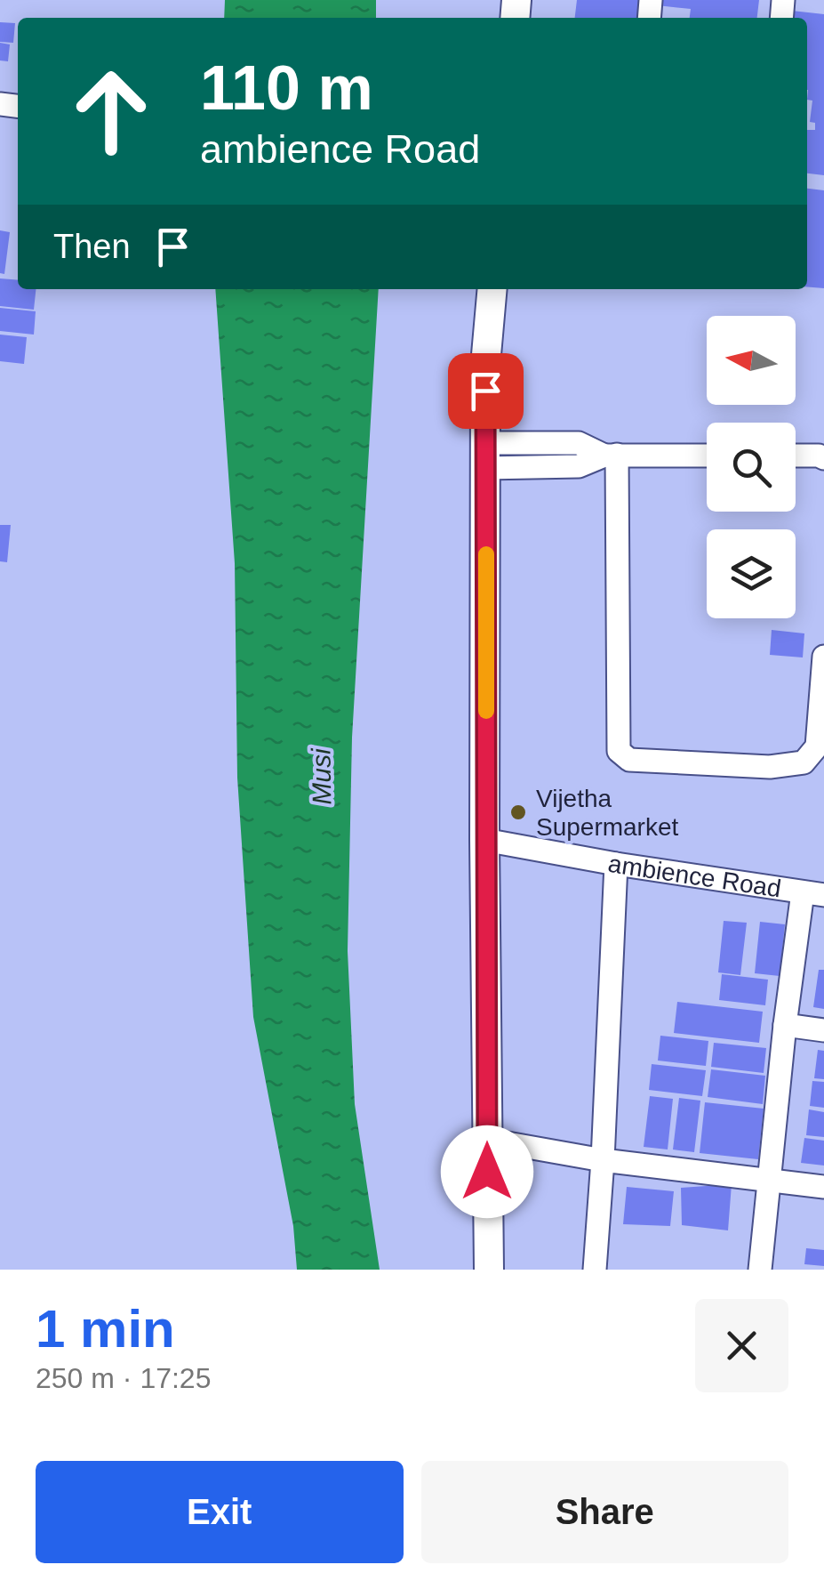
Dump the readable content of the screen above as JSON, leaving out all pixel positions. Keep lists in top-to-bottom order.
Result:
{
  "streets": {
    "street": ["ambience Road"]
  },
  "water": ["Musi"],
  "places": ["Vijetha Supermarket"],
  "north": "left",
  "page": {
    "turn": ["110 m", "ambience Road"],
    "then": "Then",
    "heading": ["1 min", "250 m · 17:25"],
    "buttons": ["Exit", "Share"]
  }
}
